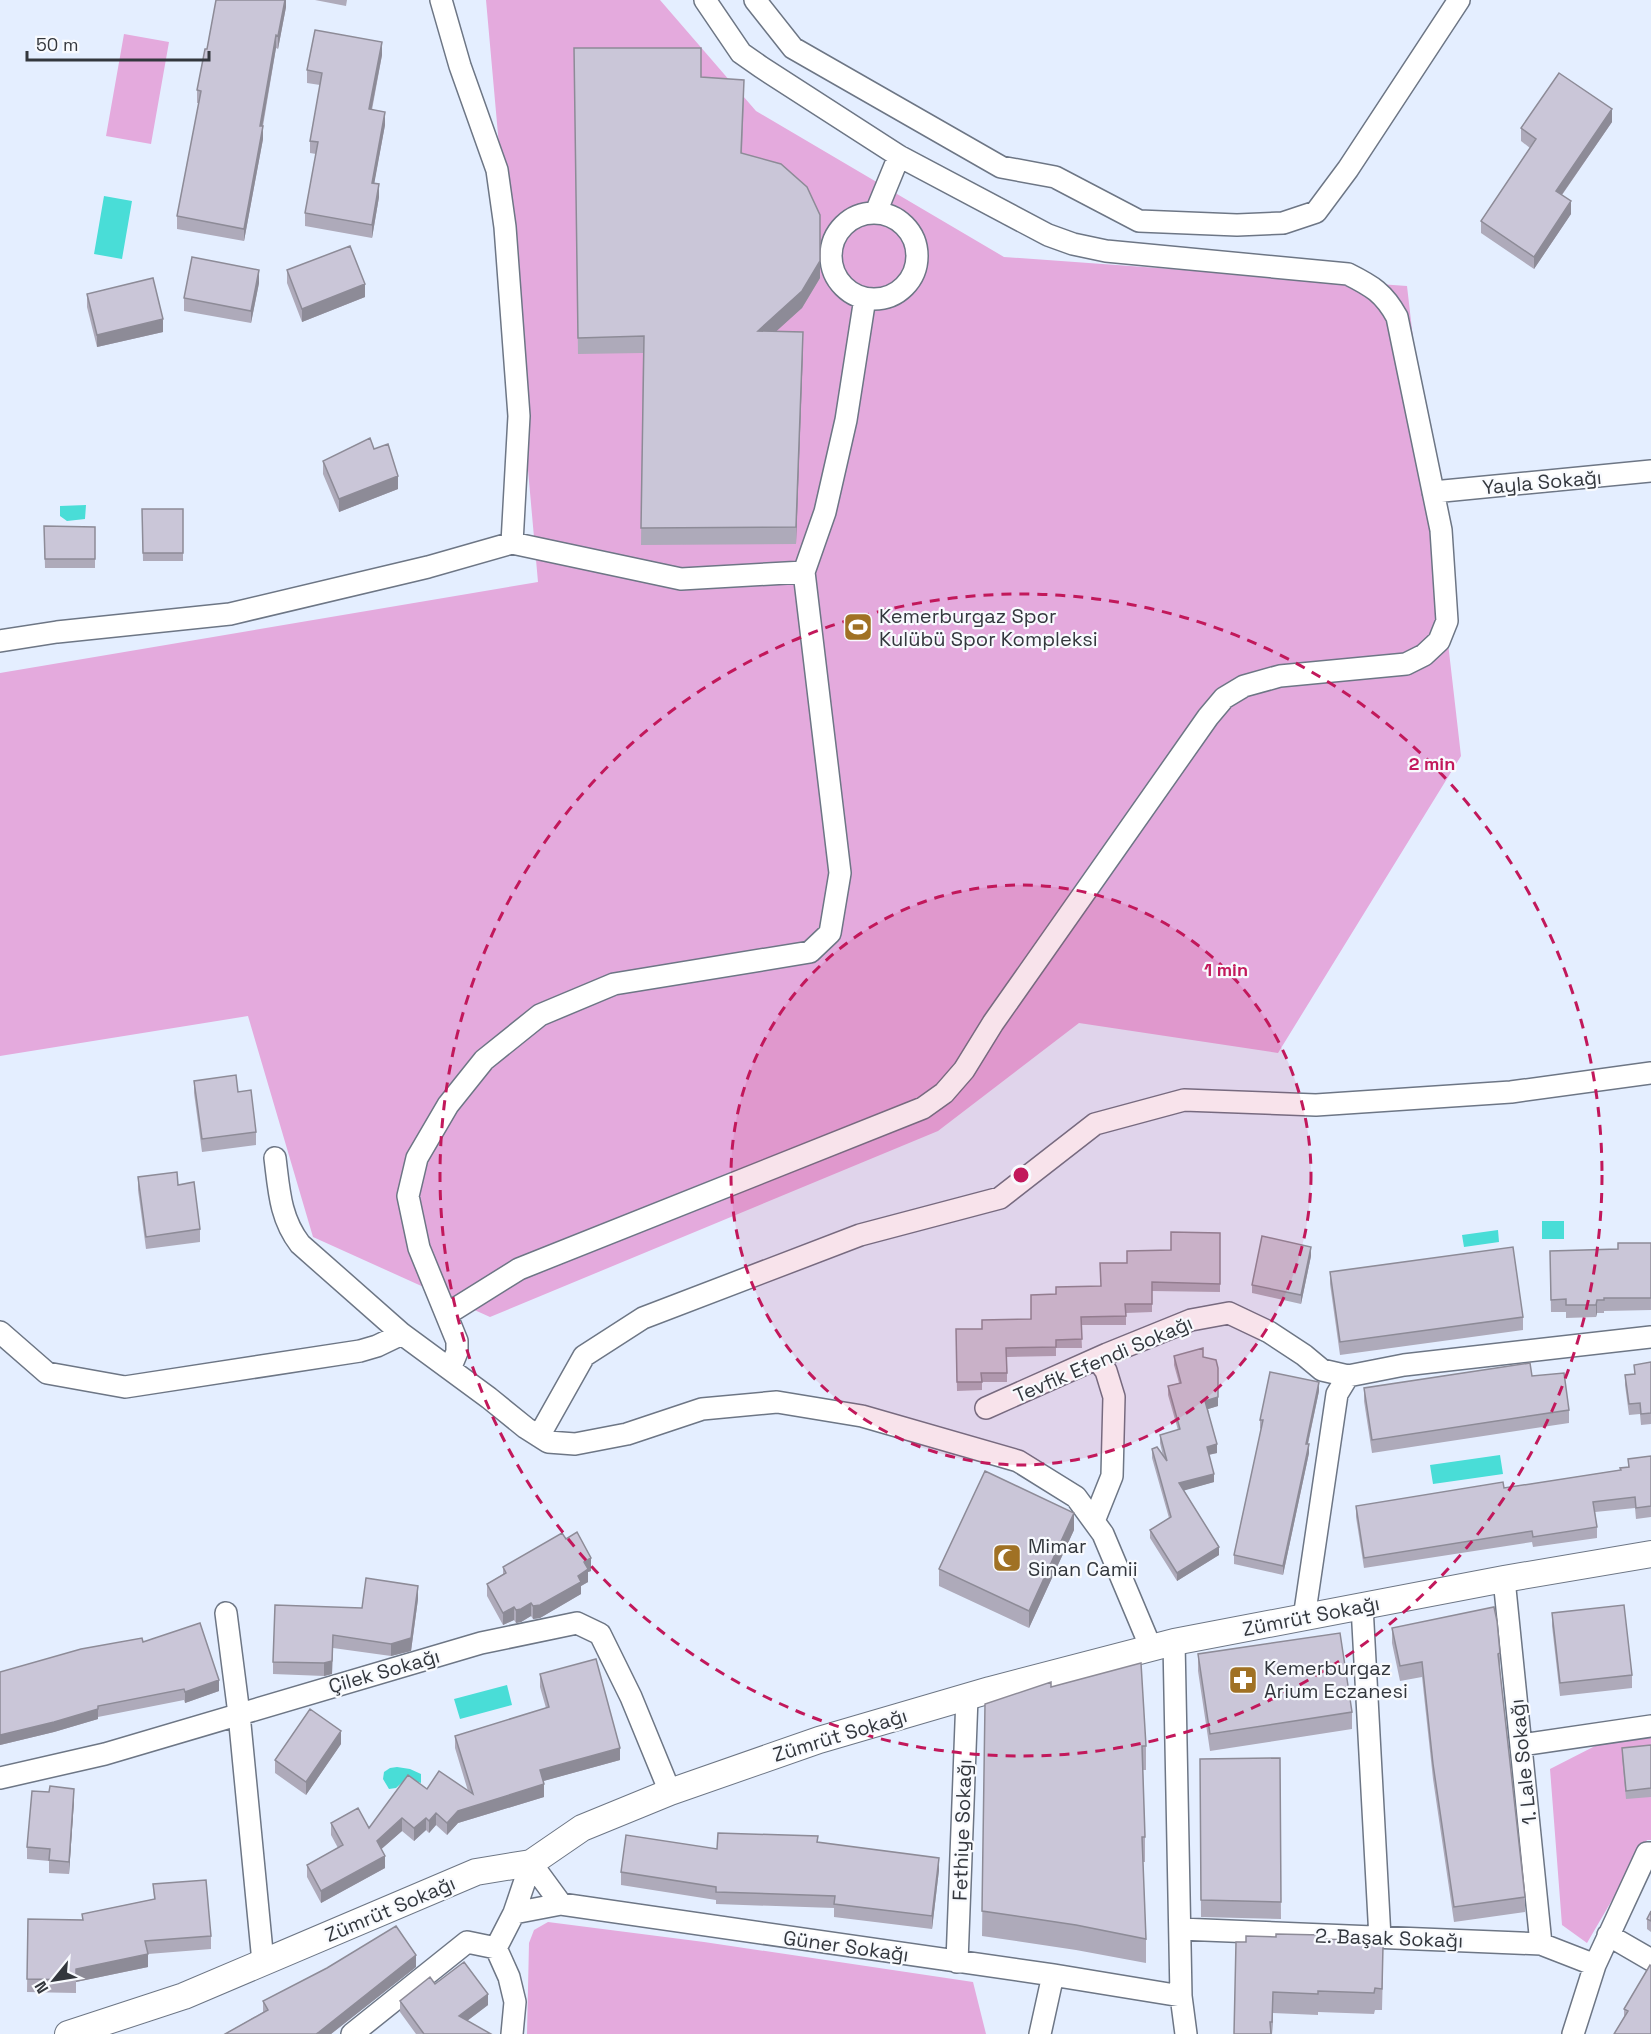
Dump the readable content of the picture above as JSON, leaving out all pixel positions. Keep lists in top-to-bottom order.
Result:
{
  "streets": {
    "street": [
      "Yayla Sokağı",
      "Tevfik Efendi Sokağı",
      "Zümrüt Sokağı",
      "Çilek Sokağı",
      "1. Lale Sokağı",
      "Fethiye Sokağı",
      "2. Başak Sokağı",
      "Güner Sokağı"
    ]
  },
  "crossings": [
    ["Zümrüt Sokağı", "Çilek Sokağı"],
    ["Zümrüt Sokağı", "1. Lale Sokağı"],
    ["Zümrüt Sokağı", "Fethiye Sokağı"],
    ["1. Lale Sokağı", "2. Başak Sokağı"],
    ["Fethiye Sokağı", "Güner Sokağı"]
  ],
  "places": {
    "sports": ["Kemerburgaz Spor Kulübü Spor Kompleksi"],
    "mosque": ["Mimar Sinan Camii"],
    "pharmacy": ["Kemerburgaz Arium Eczanesi"]
  },
  "scale_bar": "50 m",
  "north": "bottom left",
  "rings": ["2 min", "1 min"]
}
